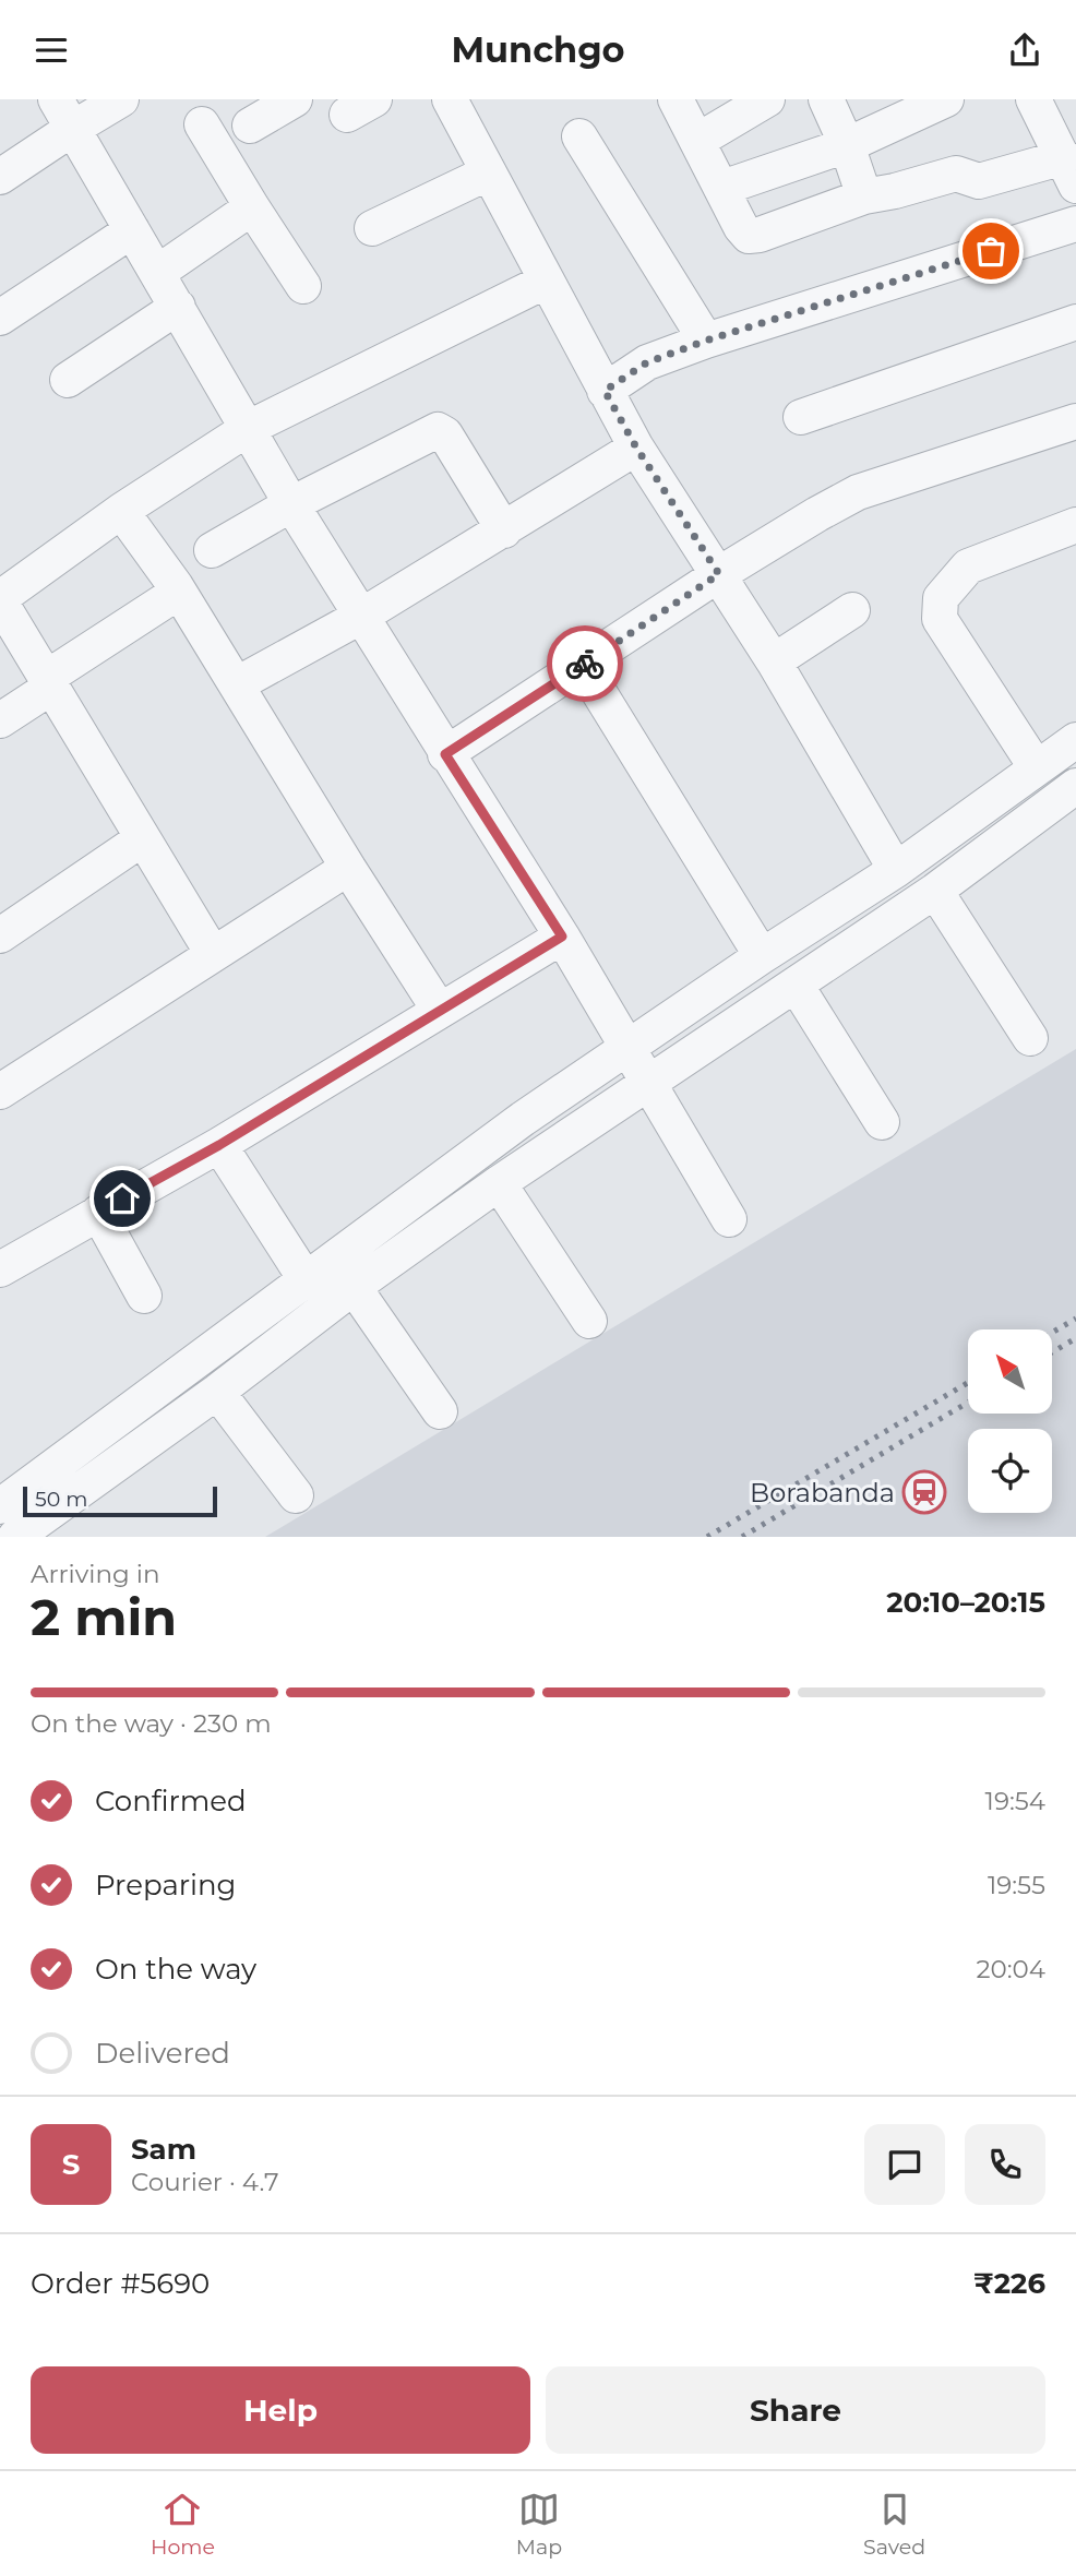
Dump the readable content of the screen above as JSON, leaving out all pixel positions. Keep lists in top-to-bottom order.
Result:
{
  "places": {
    "station": ["Borabanda"]
  },
  "scale_bar": "50 m",
  "north": "top left",
  "page": {
    "header": "Munchgo",
    "scale": "50 m",
    "heading": ["2 min", "Arriving in", "20:10–20:15"],
    "panel": [
      "Sam",
      "Courier · 4.7",
      "Order #5690",
      "₹226"
    ],
    "bar": "On the way · 230 m",
    "list": [
      ["Confirmed", "19:54"],
      ["Preparing", "19:55"],
      ["On the way", "20:04"],
      "Delivered"
    ],
    "round": "S",
    "buttons": ["Help", "Share"],
    "tabs": ["Home", "Map", "Saved"]
  }
}
